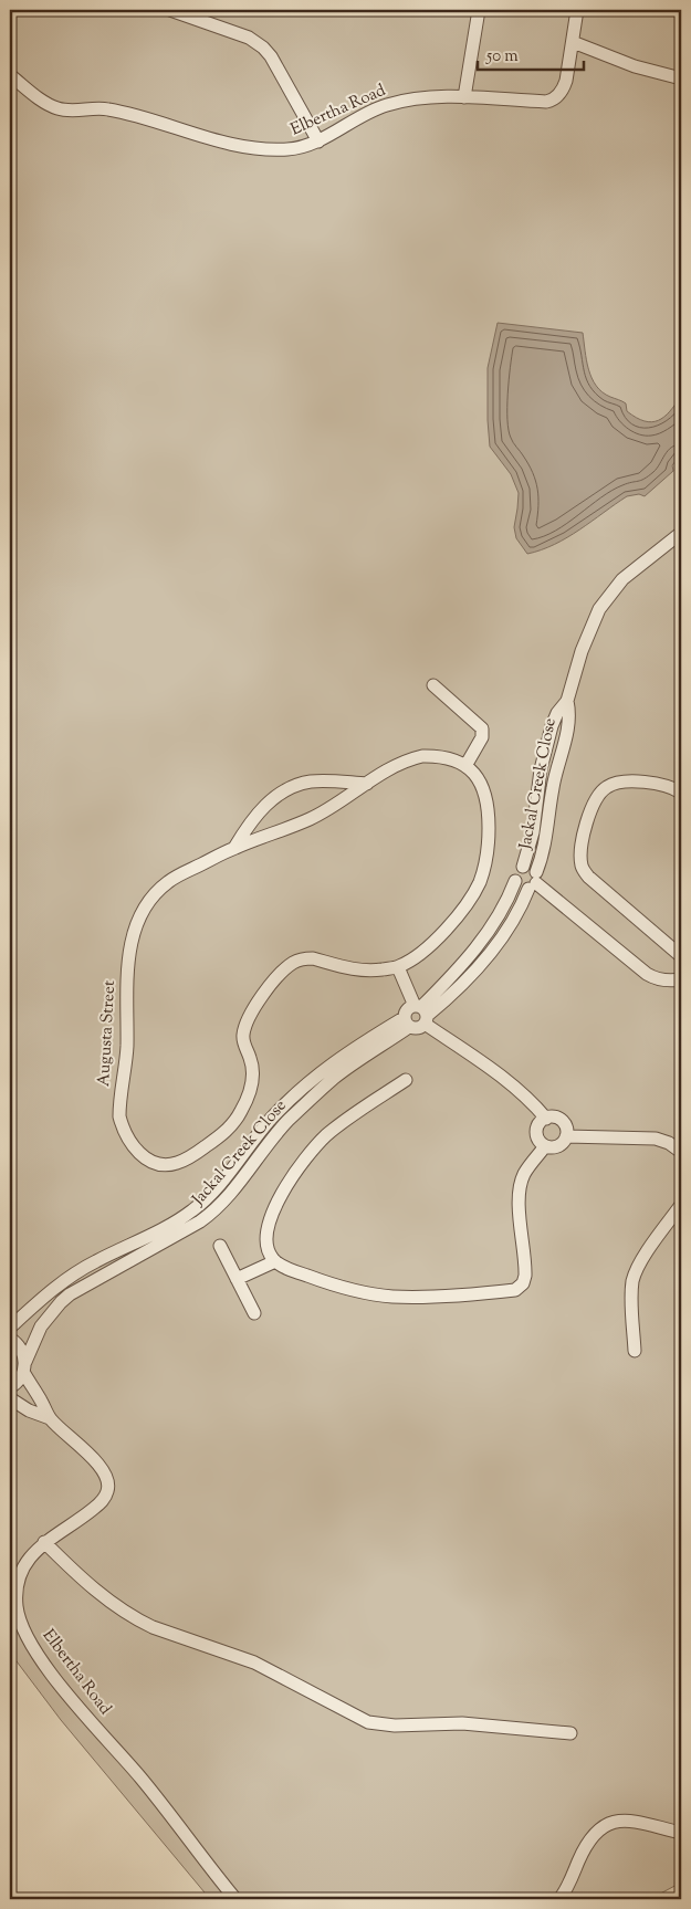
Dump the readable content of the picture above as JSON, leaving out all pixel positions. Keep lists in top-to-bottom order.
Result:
{
  "streets": {
    "street": ["Elbertha Road", "Jackal Creek Close", "Augusta Street"]
  },
  "crossings": [
    ["Elbertha Road", "Jackal Creek Close"]
  ],
  "scale_bar": "50 m"
}
